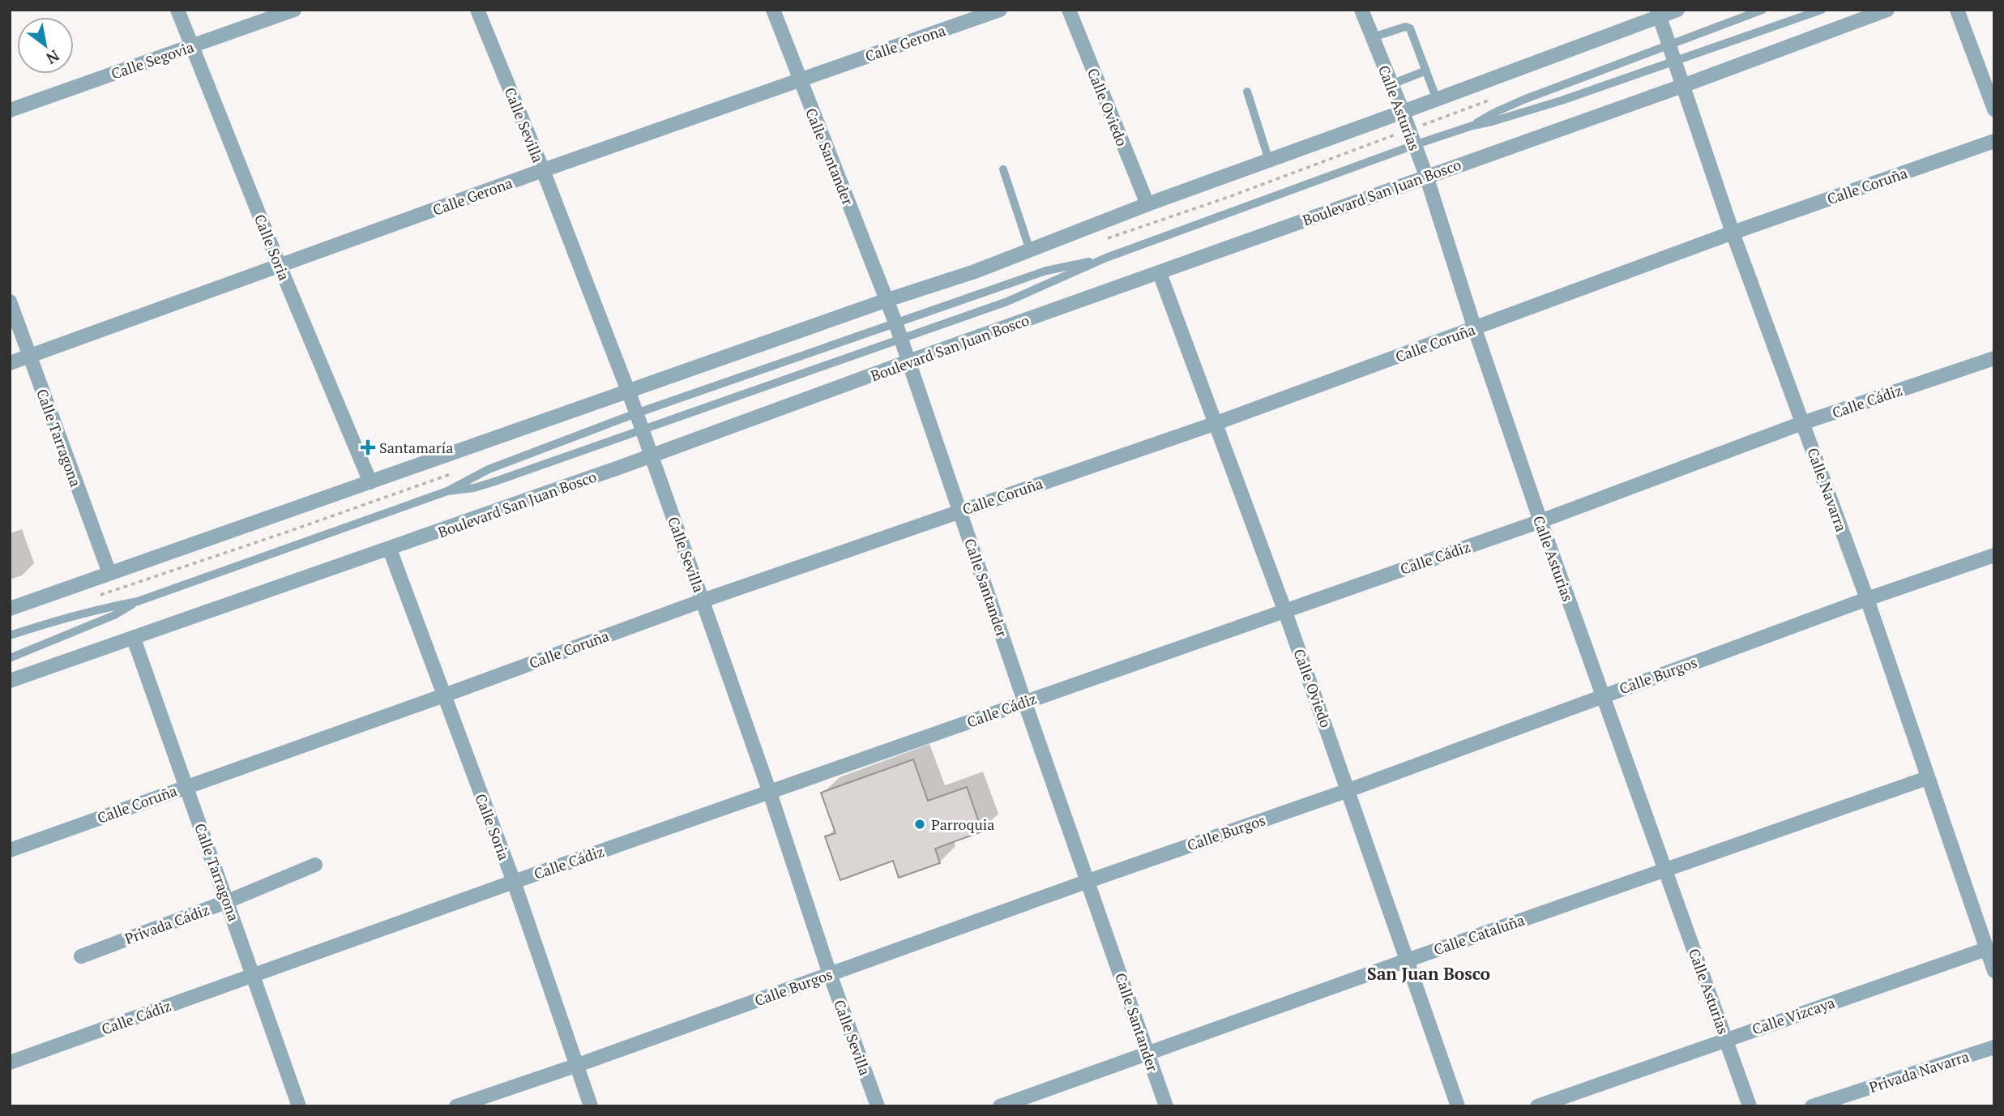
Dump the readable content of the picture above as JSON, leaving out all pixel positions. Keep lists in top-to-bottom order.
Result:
{
  "streets": {
    "street": [
      "Calle Gerona",
      "Calle Segovia",
      "Calle Oviedo",
      "Calle Asturias",
      "Calle Sevilla",
      "Calle Santander",
      "Calle Coruña",
      "Boulevard San Juan Bosco",
      "Calle Soria",
      "Calle Cádiz",
      "Calle Tarragona",
      "Calle Navarra",
      "Calle Burgos",
      "Privada Cádiz",
      "Calle Cataluña",
      "Calle Vizcaya",
      "Privada Navarra"
    ]
  },
  "crossings": [
    ["Calle Gerona", "Calle Sevilla"],
    ["Calle Gerona", "Calle Santander"],
    ["Calle Gerona", "Calle Soria"],
    ["Calle Gerona", "Calle Tarragona"],
    ["Calle Segovia", "Calle Soria"],
    ["Calle Oviedo", "Calle Coruña"],
    ["Calle Oviedo", "Boulevard San Juan Bosco"],
    ["Calle Oviedo", "Calle Cádiz"],
    ["Calle Oviedo", "Calle Burgos"],
    ["Calle Oviedo", "Calle Cataluña"],
    ["Calle Asturias", "Calle Coruña"],
    ["Calle Asturias", "Boulevard San Juan Bosco"],
    ["Calle Asturias", "Calle Cádiz"],
    ["Calle Asturias", "Calle Burgos"],
    ["Calle Asturias", "Calle Cataluña"],
    ["Calle Asturias", "Calle Vizcaya"],
    ["Calle Sevilla", "Calle Coruña"],
    ["Calle Sevilla", "Boulevard San Juan Bosco"],
    ["Calle Sevilla", "Calle Cádiz"],
    ["Calle Sevilla", "Calle Burgos"],
    ["Calle Santander", "Calle Coruña"],
    ["Calle Santander", "Boulevard San Juan Bosco"],
    ["Calle Santander", "Calle Cádiz"],
    ["Calle Santander", "Calle Burgos"],
    ["Calle Santander", "Calle Cataluña"],
    ["Calle Coruña", "Calle Soria"],
    ["Calle Coruña", "Calle Tarragona"],
    ["Calle Coruña", "Calle Navarra"],
    ["Boulevard San Juan Bosco", "Calle Soria"],
    ["Boulevard San Juan Bosco", "Calle Tarragona"],
    ["Boulevard San Juan Bosco", "Calle Navarra"],
    ["Calle Soria", "Calle Cádiz"],
    ["Calle Soria", "Calle Burgos"],
    ["Calle Cádiz", "Calle Tarragona"],
    ["Calle Cádiz", "Calle Navarra"],
    ["Calle Tarragona", "Privada Cádiz"],
    ["Calle Navarra", "Calle Burgos"],
    ["Calle Navarra", "Calle Cataluña"],
    ["Calle Navarra", "Calle Vizcaya"]
  ],
  "districts": ["San Juan Bosco"],
  "places": {
    "health": ["Santamaría"],
    "other": ["Parroquia"]
  },
  "north": "bottom right"
}
